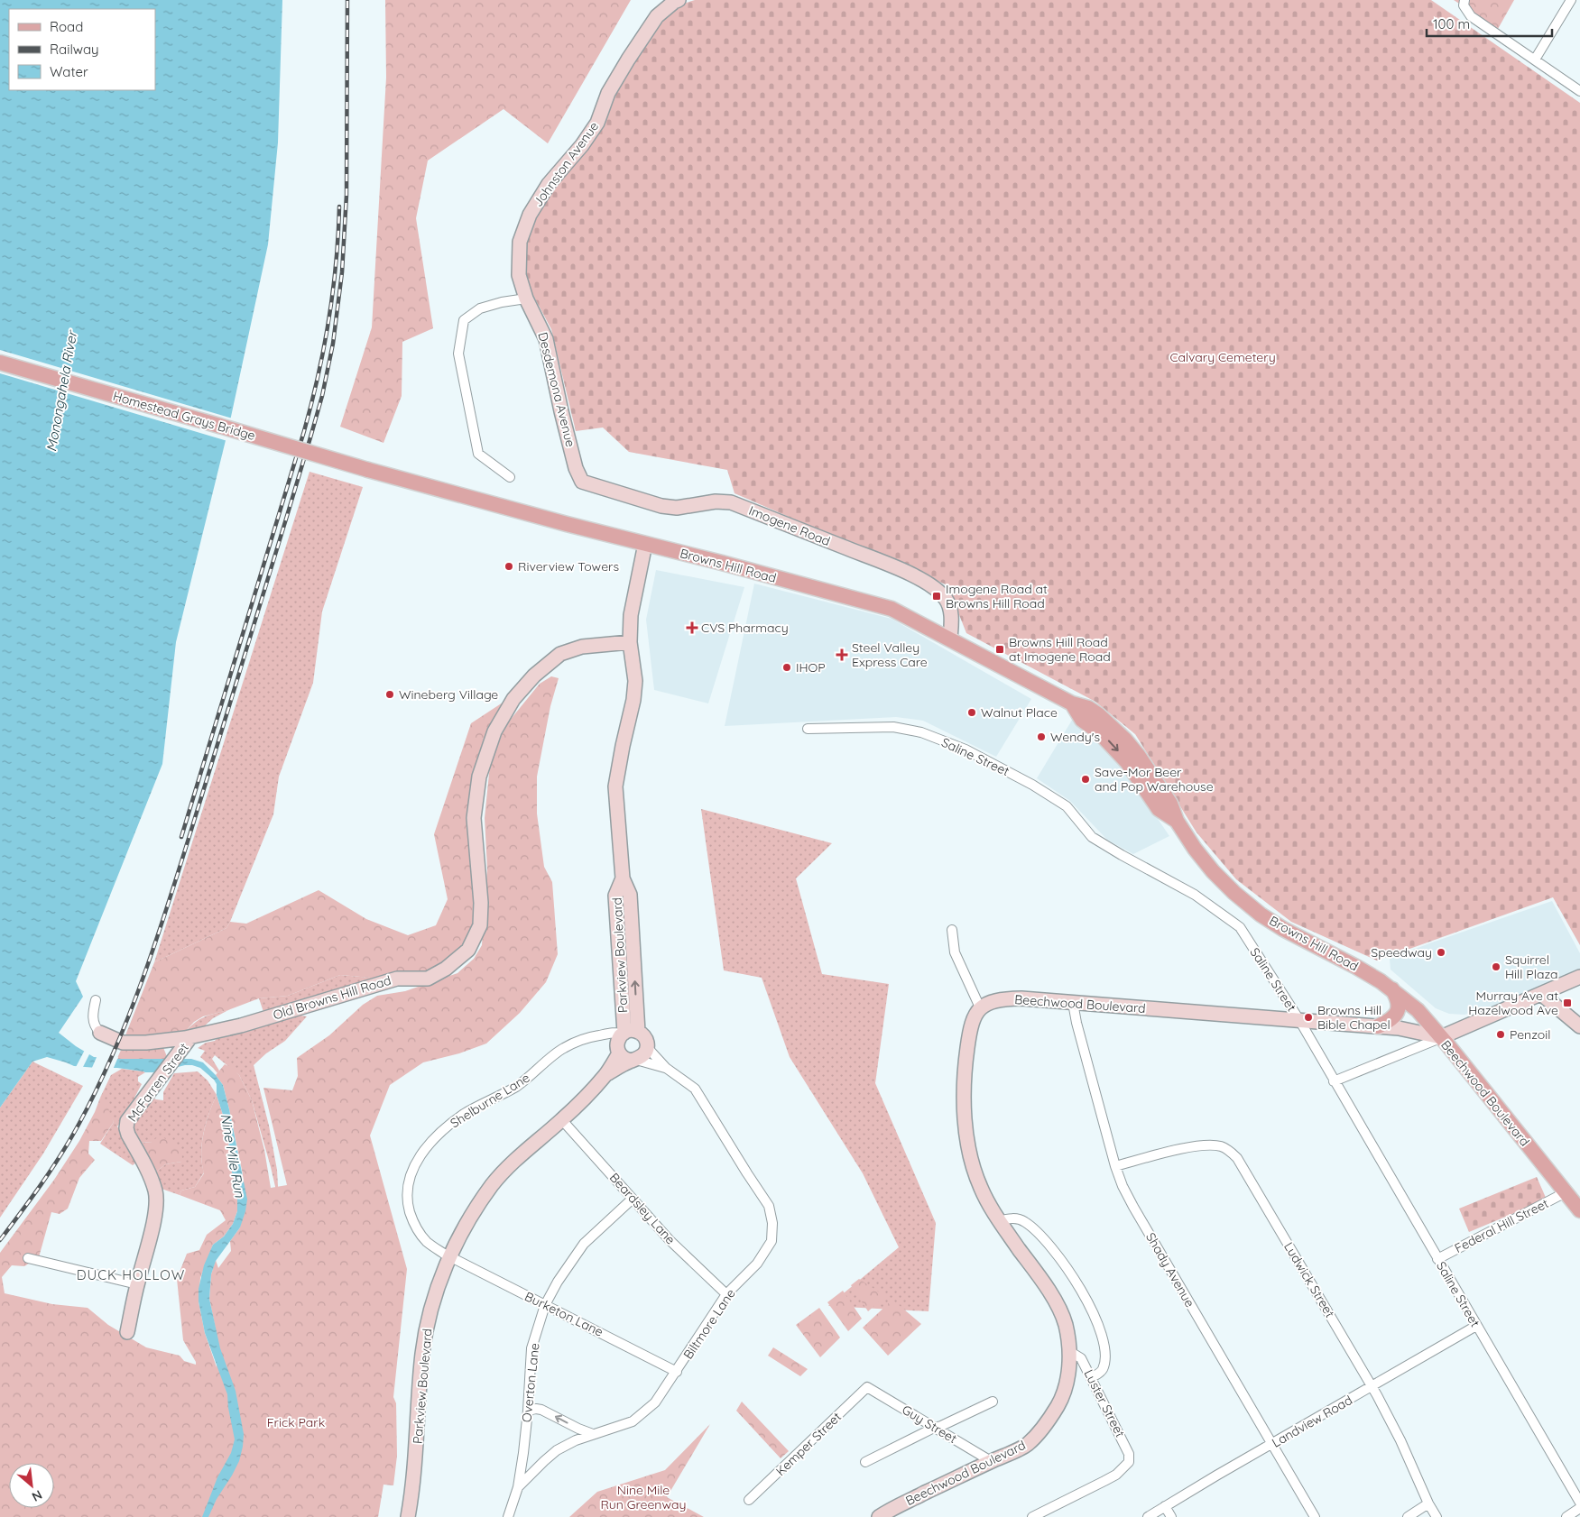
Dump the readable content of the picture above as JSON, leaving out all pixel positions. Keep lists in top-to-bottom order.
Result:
{
  "streets": {
    "main road": ["Homestead Grays Bridge", "Browns Hill Road", "Beechwood Boulevard"],
    "street": [
      "Johnston Avenue",
      "Desdemona Avenue",
      "Imogene Road",
      "Saline Street",
      "Parkview Boulevard",
      "Old Browns Hill Road",
      "McFarren Street",
      "Shelburne Lane",
      "Beardsley Lane",
      "Federal Hill Street",
      "Shady Avenue",
      "Ludwick Street",
      "Burketon Lane",
      "Biltmore Lane",
      "Overton Lane",
      "Luster Street",
      "Landview Road",
      "Guy Street",
      "Kemper Street"
    ]
  },
  "crossings": [
    ["Johnston Avenue", "Desdemona Avenue"],
    ["Desdemona Avenue", "Imogene Road"],
    ["Homestead Grays Bridge", "Browns Hill Road"],
    ["Imogene Road", "Browns Hill Road"],
    ["Browns Hill Road", "Parkview Boulevard"],
    ["Browns Hill Road", "Beechwood Boulevard"],
    ["Saline Street", "Beechwood Boulevard"],
    ["Saline Street", "Federal Hill Street"],
    ["Saline Street", "Landview Road"],
    ["Parkview Boulevard", "Old Browns Hill Road"],
    ["Parkview Boulevard", "Shelburne Lane"],
    ["Parkview Boulevard", "Beardsley Lane"],
    ["Parkview Boulevard", "Burketon Lane"],
    ["Old Browns Hill Road", "McFarren Street"],
    ["Beechwood Boulevard", "Federal Hill Street"],
    ["Beechwood Boulevard", "Shady Avenue"],
    ["Beechwood Boulevard", "Luster Street"],
    ["Beechwood Boulevard", "Guy Street"],
    ["Shelburne Lane", "Burketon Lane"],
    ["Beardsley Lane", "Biltmore Lane"],
    ["Beardsley Lane", "Overton Lane"],
    ["Shady Avenue", "Ludwick Street"],
    ["Shady Avenue", "Landview Road"],
    ["Ludwick Street", "Landview Road"],
    ["Burketon Lane", "Biltmore Lane"],
    ["Burketon Lane", "Overton Lane"],
    ["Biltmore Lane", "Overton Lane"],
    ["Guy Street", "Kemper Street"]
  ],
  "districts": ["DUCK HOLLOW"],
  "water": ["Monongahela River", "Nine Mile Run"],
  "parks": ["Calvary Cemetery", "Frick Park", "Nine Mile Run Greenway"],
  "places": {
    "other": [
      "Riverview Towers",
      "IHOP",
      "Wineberg Village",
      "Walnut Place",
      "Wendy's",
      "Save-Mor Beer and Pop Warehouse",
      "Speedway",
      "Squirrel Hill Plaza",
      "Browns Hill Bible Chapel",
      "Penzoil"
    ],
    "transit": ["Imogene Road at Browns Hill Road", "Browns Hill Road at Imogene Road", "Murray Ave at Hazelwood Ave"],
    "health": ["CVS Pharmacy", "Steel Valley Express Care"]
  },
  "legend": ["Road", "Railway", "Water"],
  "scale_bar": "100 m",
  "north": "bottom right"
}
